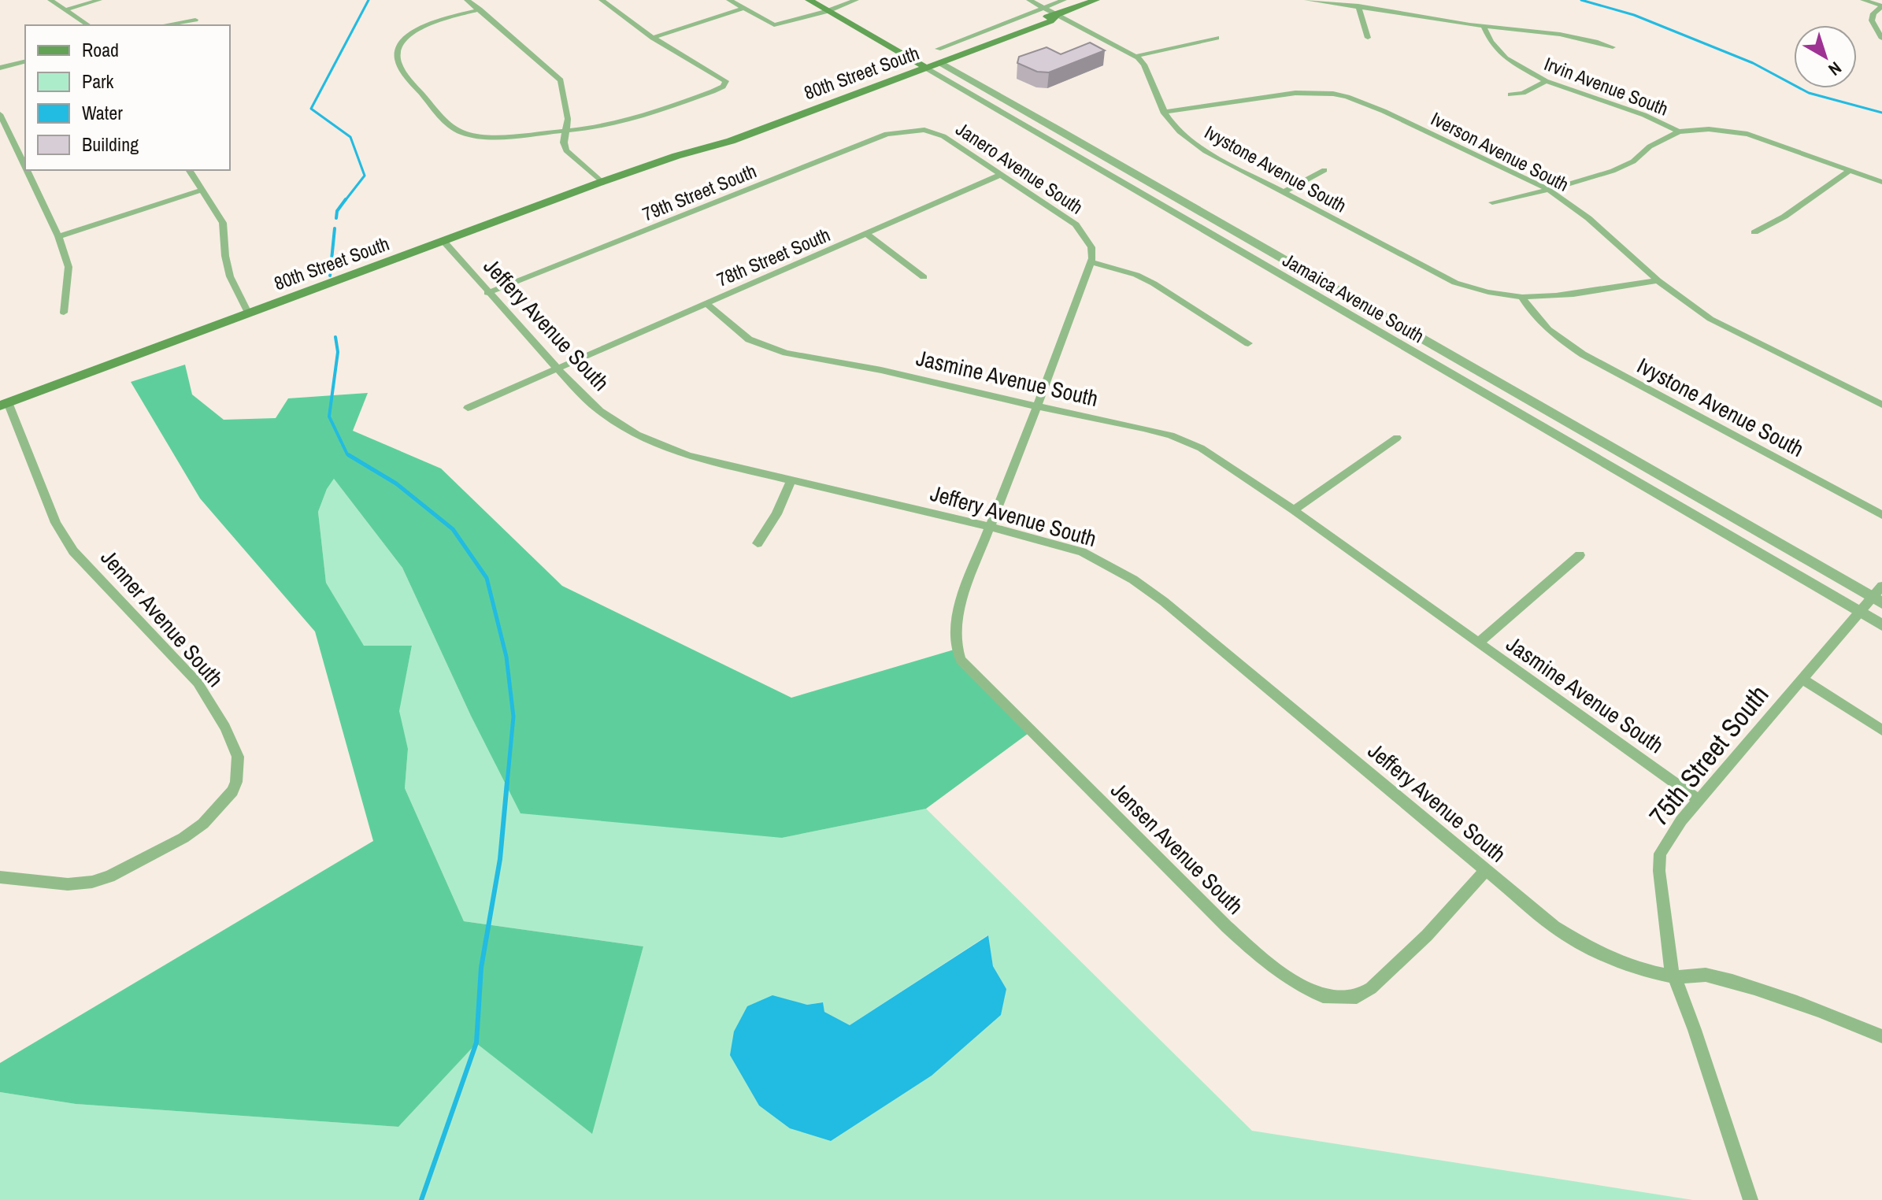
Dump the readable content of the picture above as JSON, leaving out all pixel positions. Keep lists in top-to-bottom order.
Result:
{
  "streets": {
    "main road": ["80th Street South", "Jamaica Avenue South"],
    "street": [
      "Irvin Avenue South",
      "Iverson Avenue South",
      "Janero Avenue South",
      "Ivystone Avenue South",
      "79th Street South",
      "78th Street South",
      "Jeffery Avenue South",
      "Jasmine Avenue South",
      "Jenner Avenue South",
      "75th Street South",
      "Jensen Avenue South"
    ]
  },
  "crossings": [
    ["80th Street South", "Jamaica Avenue South"],
    ["80th Street South", "Jeffery Avenue South"],
    ["80th Street South", "Jenner Avenue South"],
    ["Iverson Avenue South", "Ivystone Avenue South"],
    ["Janero Avenue South", "79th Street South"],
    ["Janero Avenue South", "78th Street South"],
    ["79th Street South", "Jeffery Avenue South"],
    ["78th Street South", "Jeffery Avenue South"],
    ["78th Street South", "Jasmine Avenue South"],
    ["Jamaica Avenue South", "75th Street South"],
    ["Jeffery Avenue South", "75th Street South"],
    ["Jeffery Avenue South", "Jensen Avenue South"],
    ["Jasmine Avenue South", "75th Street South"]
  ],
  "legend": [
    "Road",
    "Park",
    "Water",
    "Building"
  ],
  "north": "bottom right"
}
